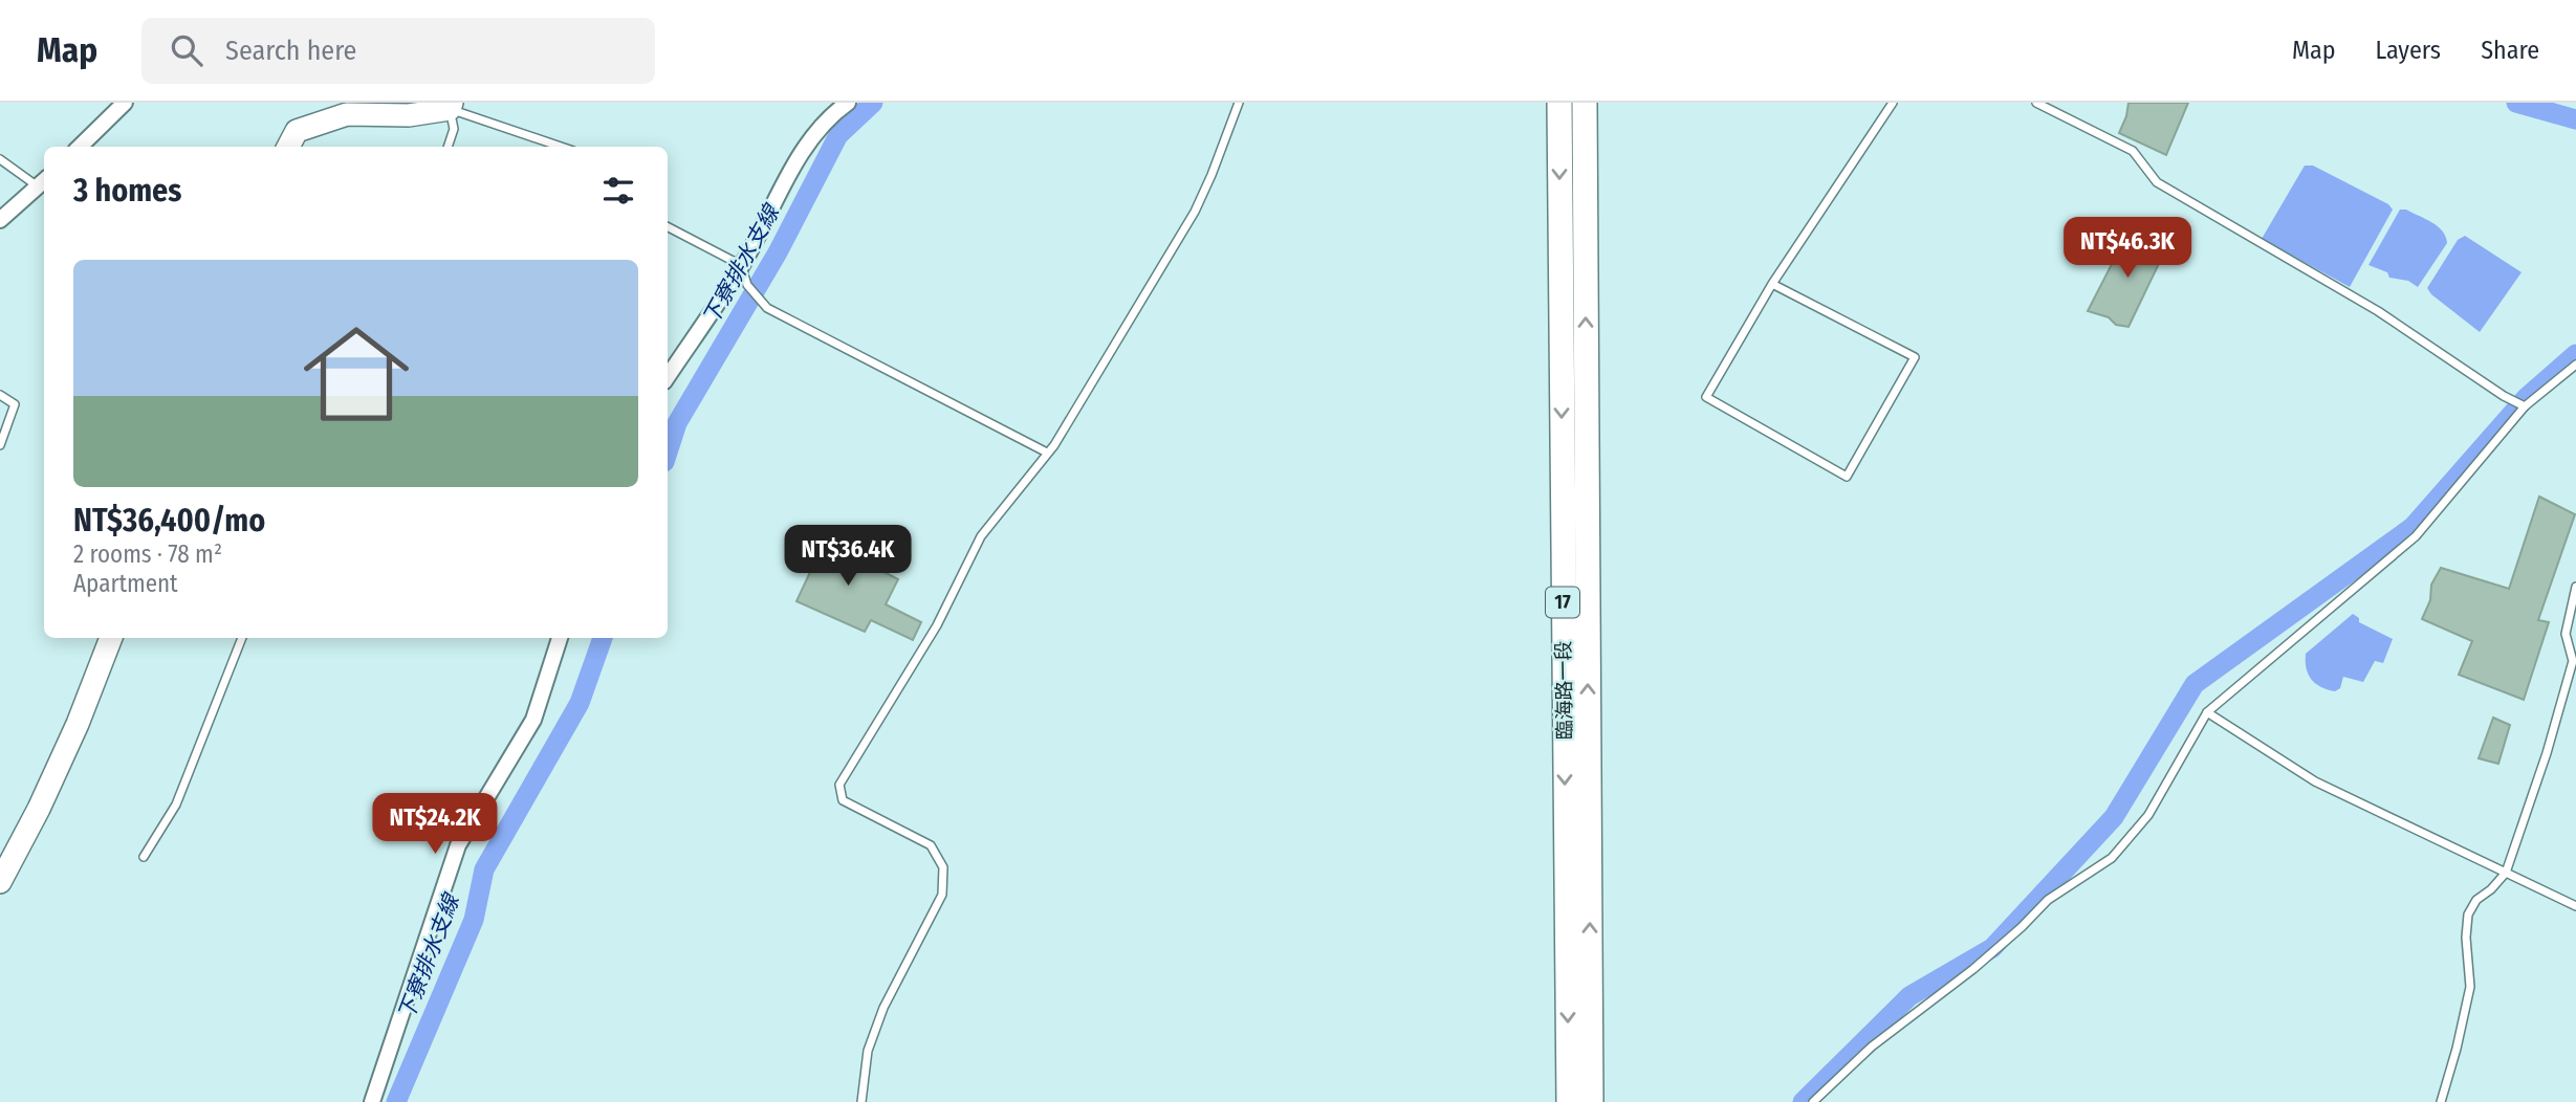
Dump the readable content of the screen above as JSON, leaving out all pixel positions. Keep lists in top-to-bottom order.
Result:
{
  "streets": {
    "main road": ["17", "臨海路一段"]
  },
  "water": ["下寮排水支線"],
  "page": {
    "header": "Map",
    "search": "Search here",
    "nav": ["Map", "Layers", "Share"],
    "heading": "3 homes",
    "price": ["NT$46.3K", "NT$36.4K", "NT$24.2K"],
    "list": [
      {
        "name": "NT$36,400/mo",
        "note": "2 rooms · 78 m² · Apartment"
      }
    ]
  }
}
